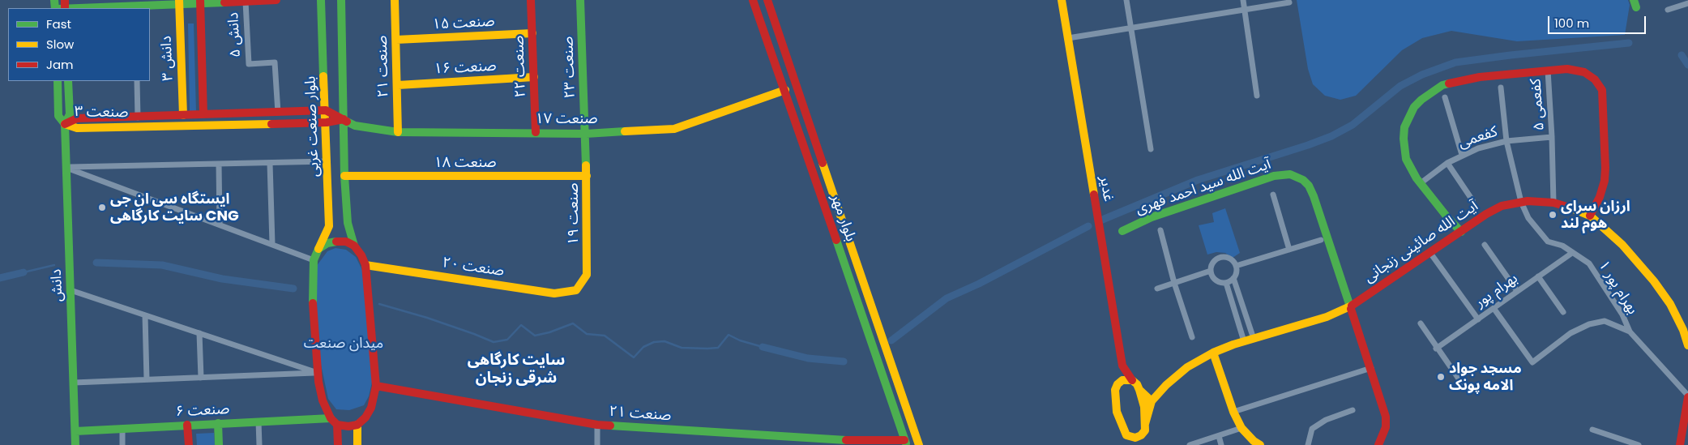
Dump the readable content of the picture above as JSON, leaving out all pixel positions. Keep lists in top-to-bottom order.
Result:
{
  "streets": {
    "street": [
      "صنعت ۱۵",
      "دانش ۵",
      "دانش ۳",
      "صنعت ۲۱",
      "صنعت ۲۲",
      "صنعت ۲۳",
      "صنعت ۱۶",
      "کفعمی ۵",
      "صنعت ۳",
      "صنعت ۱۷",
      "بلوار صنعت غربی",
      "کفعمی",
      "صنعت ۱۸",
      "آیت الله سید احمد فهری",
      "غدیر",
      "صنعت ۱۹",
      "بلوار مهر",
      "آیت الله صائینی زنجانی",
      "صنعت ۲۰",
      "دانش",
      "بهرام پور ۱",
      "بهرام پور",
      "صنعت ۶"
    ]
  },
  "crossings": [
    ["صنعت ۱۵", "صنعت ۲۱"],
    ["صنعت ۱۵", "صنعت ۲۲"],
    ["دانش ۵", "صنعت ۳"],
    ["دانش ۳", "صنعت ۳"],
    ["صنعت ۲۱", "صنعت ۱۶"],
    ["صنعت ۲۱", "صنعت ۱۷"],
    ["صنعت ۲۱", "بلوار مهر"],
    ["صنعت ۲۲", "صنعت ۱۶"],
    ["صنعت ۲۲", "صنعت ۱۷"],
    ["صنعت ۲۳", "صنعت ۱۷"],
    ["صنعت ۲۳", "صنعت ۱۹"],
    ["کفعمی ۵", "کفعمی"],
    ["کفعمی ۵", "آیت الله صائینی زنجانی"],
    ["صنعت ۳", "صنعت ۱۷"],
    ["صنعت ۳", "بلوار صنعت غربی"],
    ["صنعت ۳", "دانش"],
    ["صنعت ۱۷", "بلوار صنعت غربی"],
    ["صنعت ۱۷", "صنعت ۱۹"],
    ["صنعت ۱۷", "بلوار مهر"],
    ["کفعمی", "بهرام پور ۱"],
    ["صنعت ۱۸", "صنعت ۱۹"],
    ["آیت الله سید احمد فهری", "آیت الله صائینی زنجانی"],
    ["صنعت ۱۹", "صنعت ۲۰"],
    ["آیت الله صائینی زنجانی", "بهرام پور ۱"],
    ["دانش", "صنعت ۶"],
    ["بهرام پور ۱", "بهرام پور"]
  ],
  "districts": ["سایت کارگاهی شرقی زنجان"],
  "parks": ["میدان صنعت"],
  "places": ["ایستگاه سی ان جی سایت کارگاهی CNG", "ارزان سرای هوم لند", "مسجد جواد الامه پونک"],
  "legend": ["Fast", "Slow", "Jam"],
  "scale_bar": "100 m"
}
